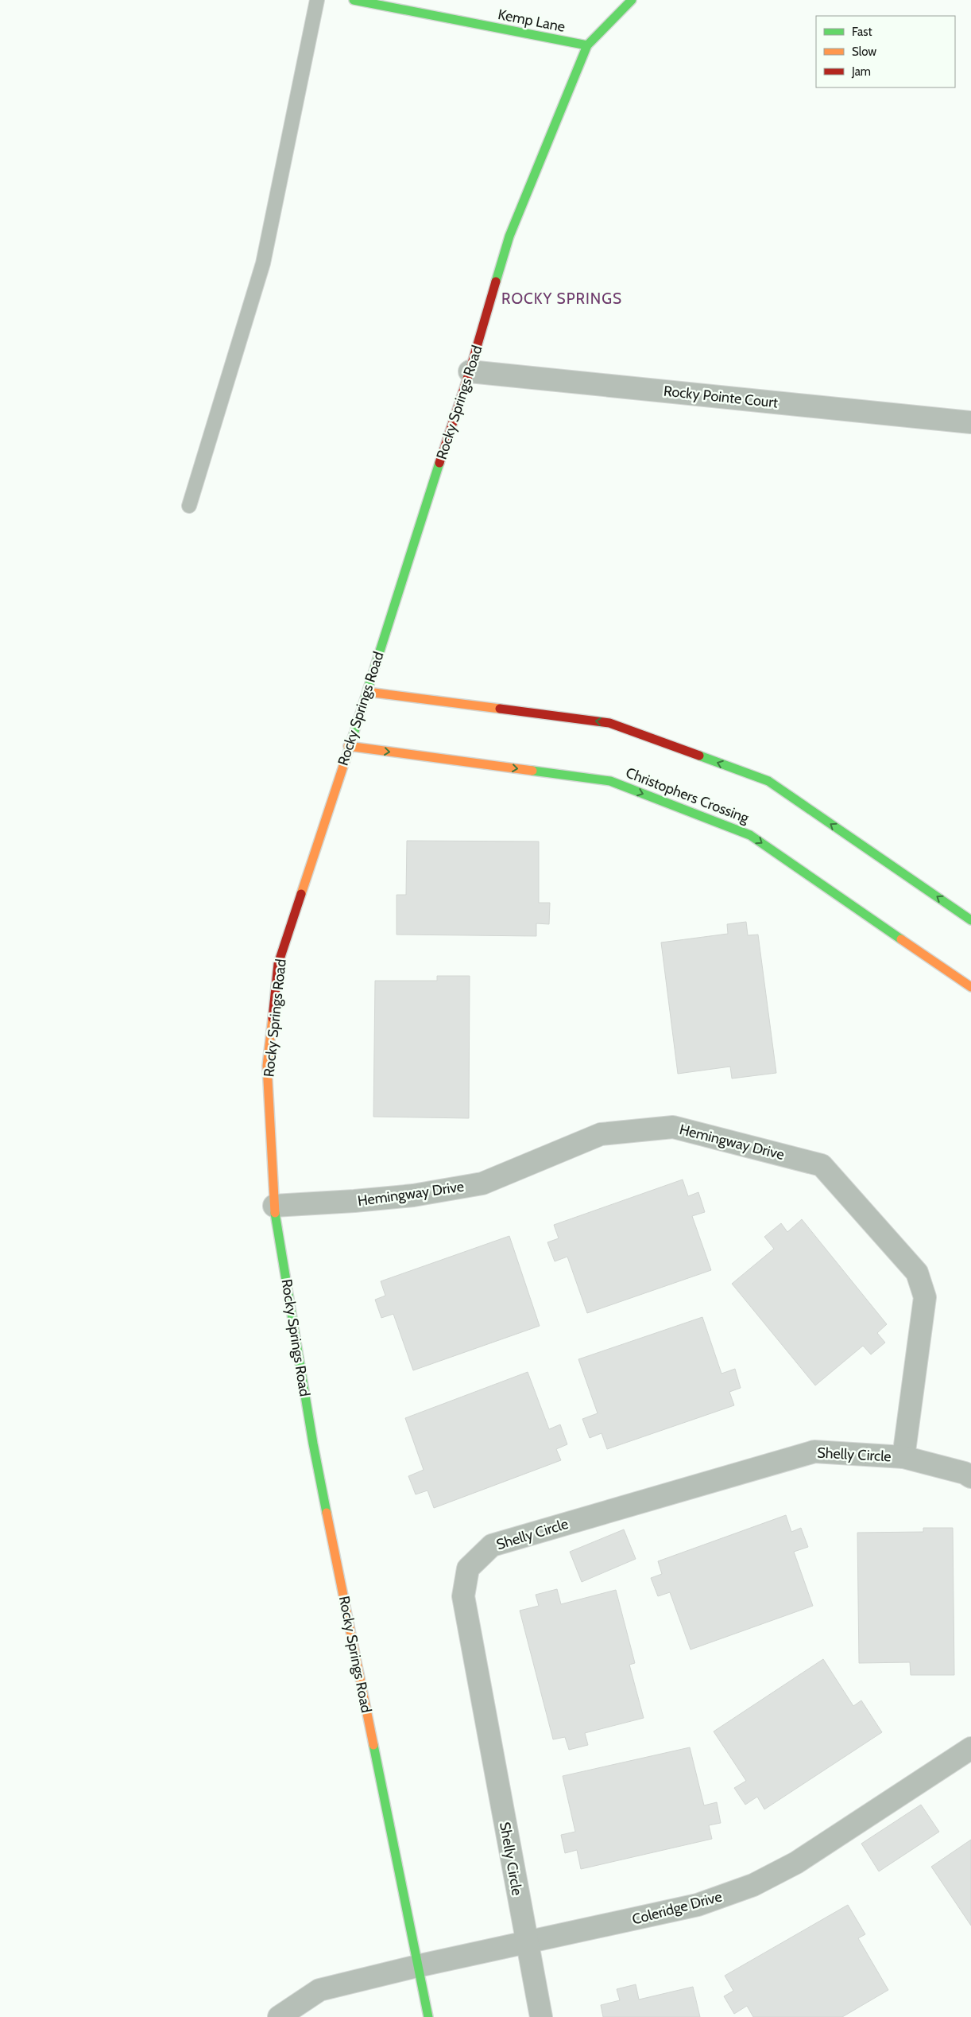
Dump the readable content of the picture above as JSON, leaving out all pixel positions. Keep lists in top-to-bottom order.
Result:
{
  "streets": {
    "street": [
      "Kemp Lane",
      "Rocky Pointe Court",
      "Rocky Springs Road",
      "Christophers Crossing",
      "Hemingway Drive",
      "Shelly Circle",
      "Coleridge Drive"
    ]
  },
  "crossings": [
    ["Kemp Lane", "Rocky Springs Road"],
    ["Rocky Pointe Court", "Rocky Springs Road"],
    ["Rocky Springs Road", "Christophers Crossing"],
    ["Rocky Springs Road", "Hemingway Drive"],
    ["Rocky Springs Road", "Coleridge Drive"],
    ["Hemingway Drive", "Shelly Circle"],
    ["Shelly Circle", "Coleridge Drive"]
  ],
  "districts": ["ROCKY SPRINGS"],
  "legend": ["Fast", "Slow", "Jam"]
}
